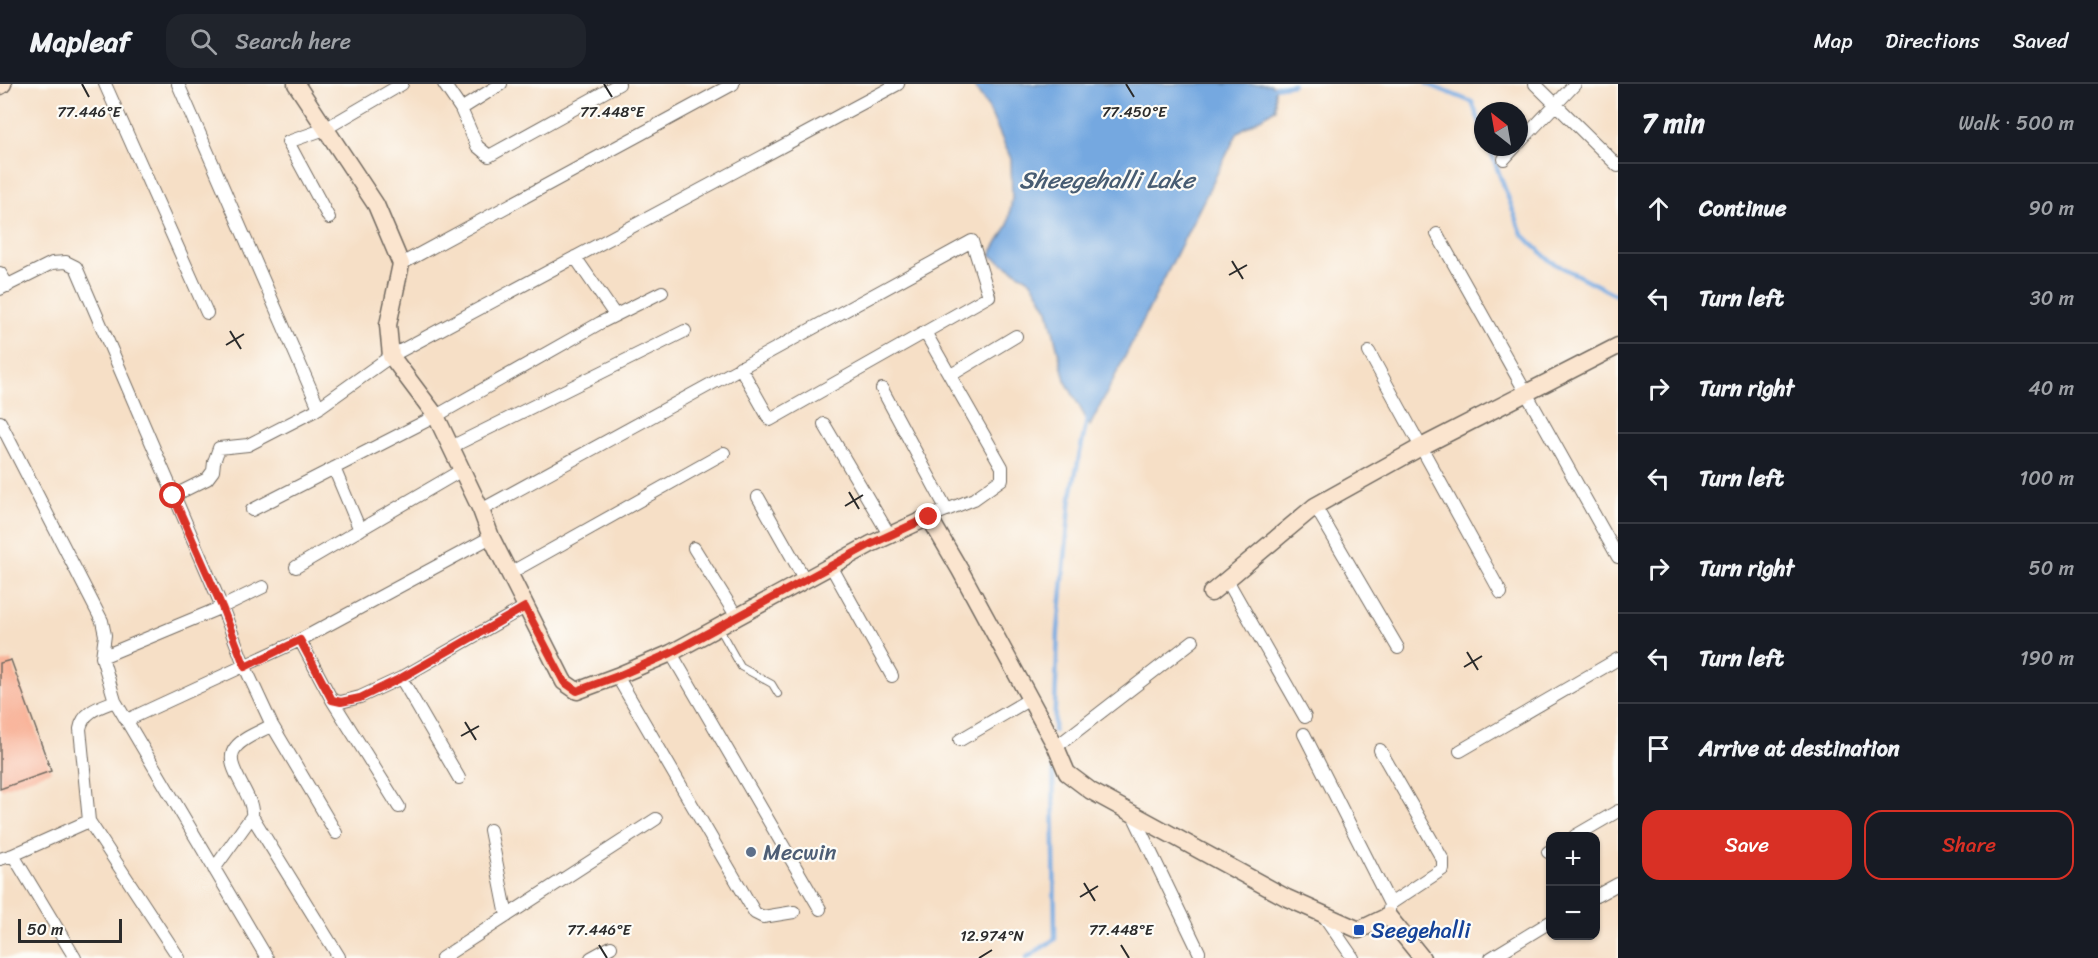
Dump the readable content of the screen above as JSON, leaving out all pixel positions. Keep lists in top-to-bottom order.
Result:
{
  "water": ["Sheegehalli Lake"],
  "places": {
    "other": ["Mecwin"],
    "transit": ["Seegehalli"]
  },
  "scale_bar": "50 m",
  "north": "top left",
  "page": {
    "header": "Mapleaf",
    "search": "Search here",
    "nav": ["Map", "Directions", "Saved"],
    "heading": ["7 min", "Walk · 500 m"],
    "list": [
      ["Continue", "90 m"],
      ["Turn left", "30 m"],
      ["Turn right", "40 m"],
      ["Turn left", "100 m"],
      ["Turn right", "50 m"],
      ["Turn left", "190 m"],
      "Arrive at destination"
    ],
    "buttons": ["Save", "Share"],
    "map_buttons": ["+", "−"],
    "scale": "50 m"
  },
  "coordinates": [
    "77.446°E",
    "77.448°E",
    "77.450°E",
    "12.974°N"
  ]
}
